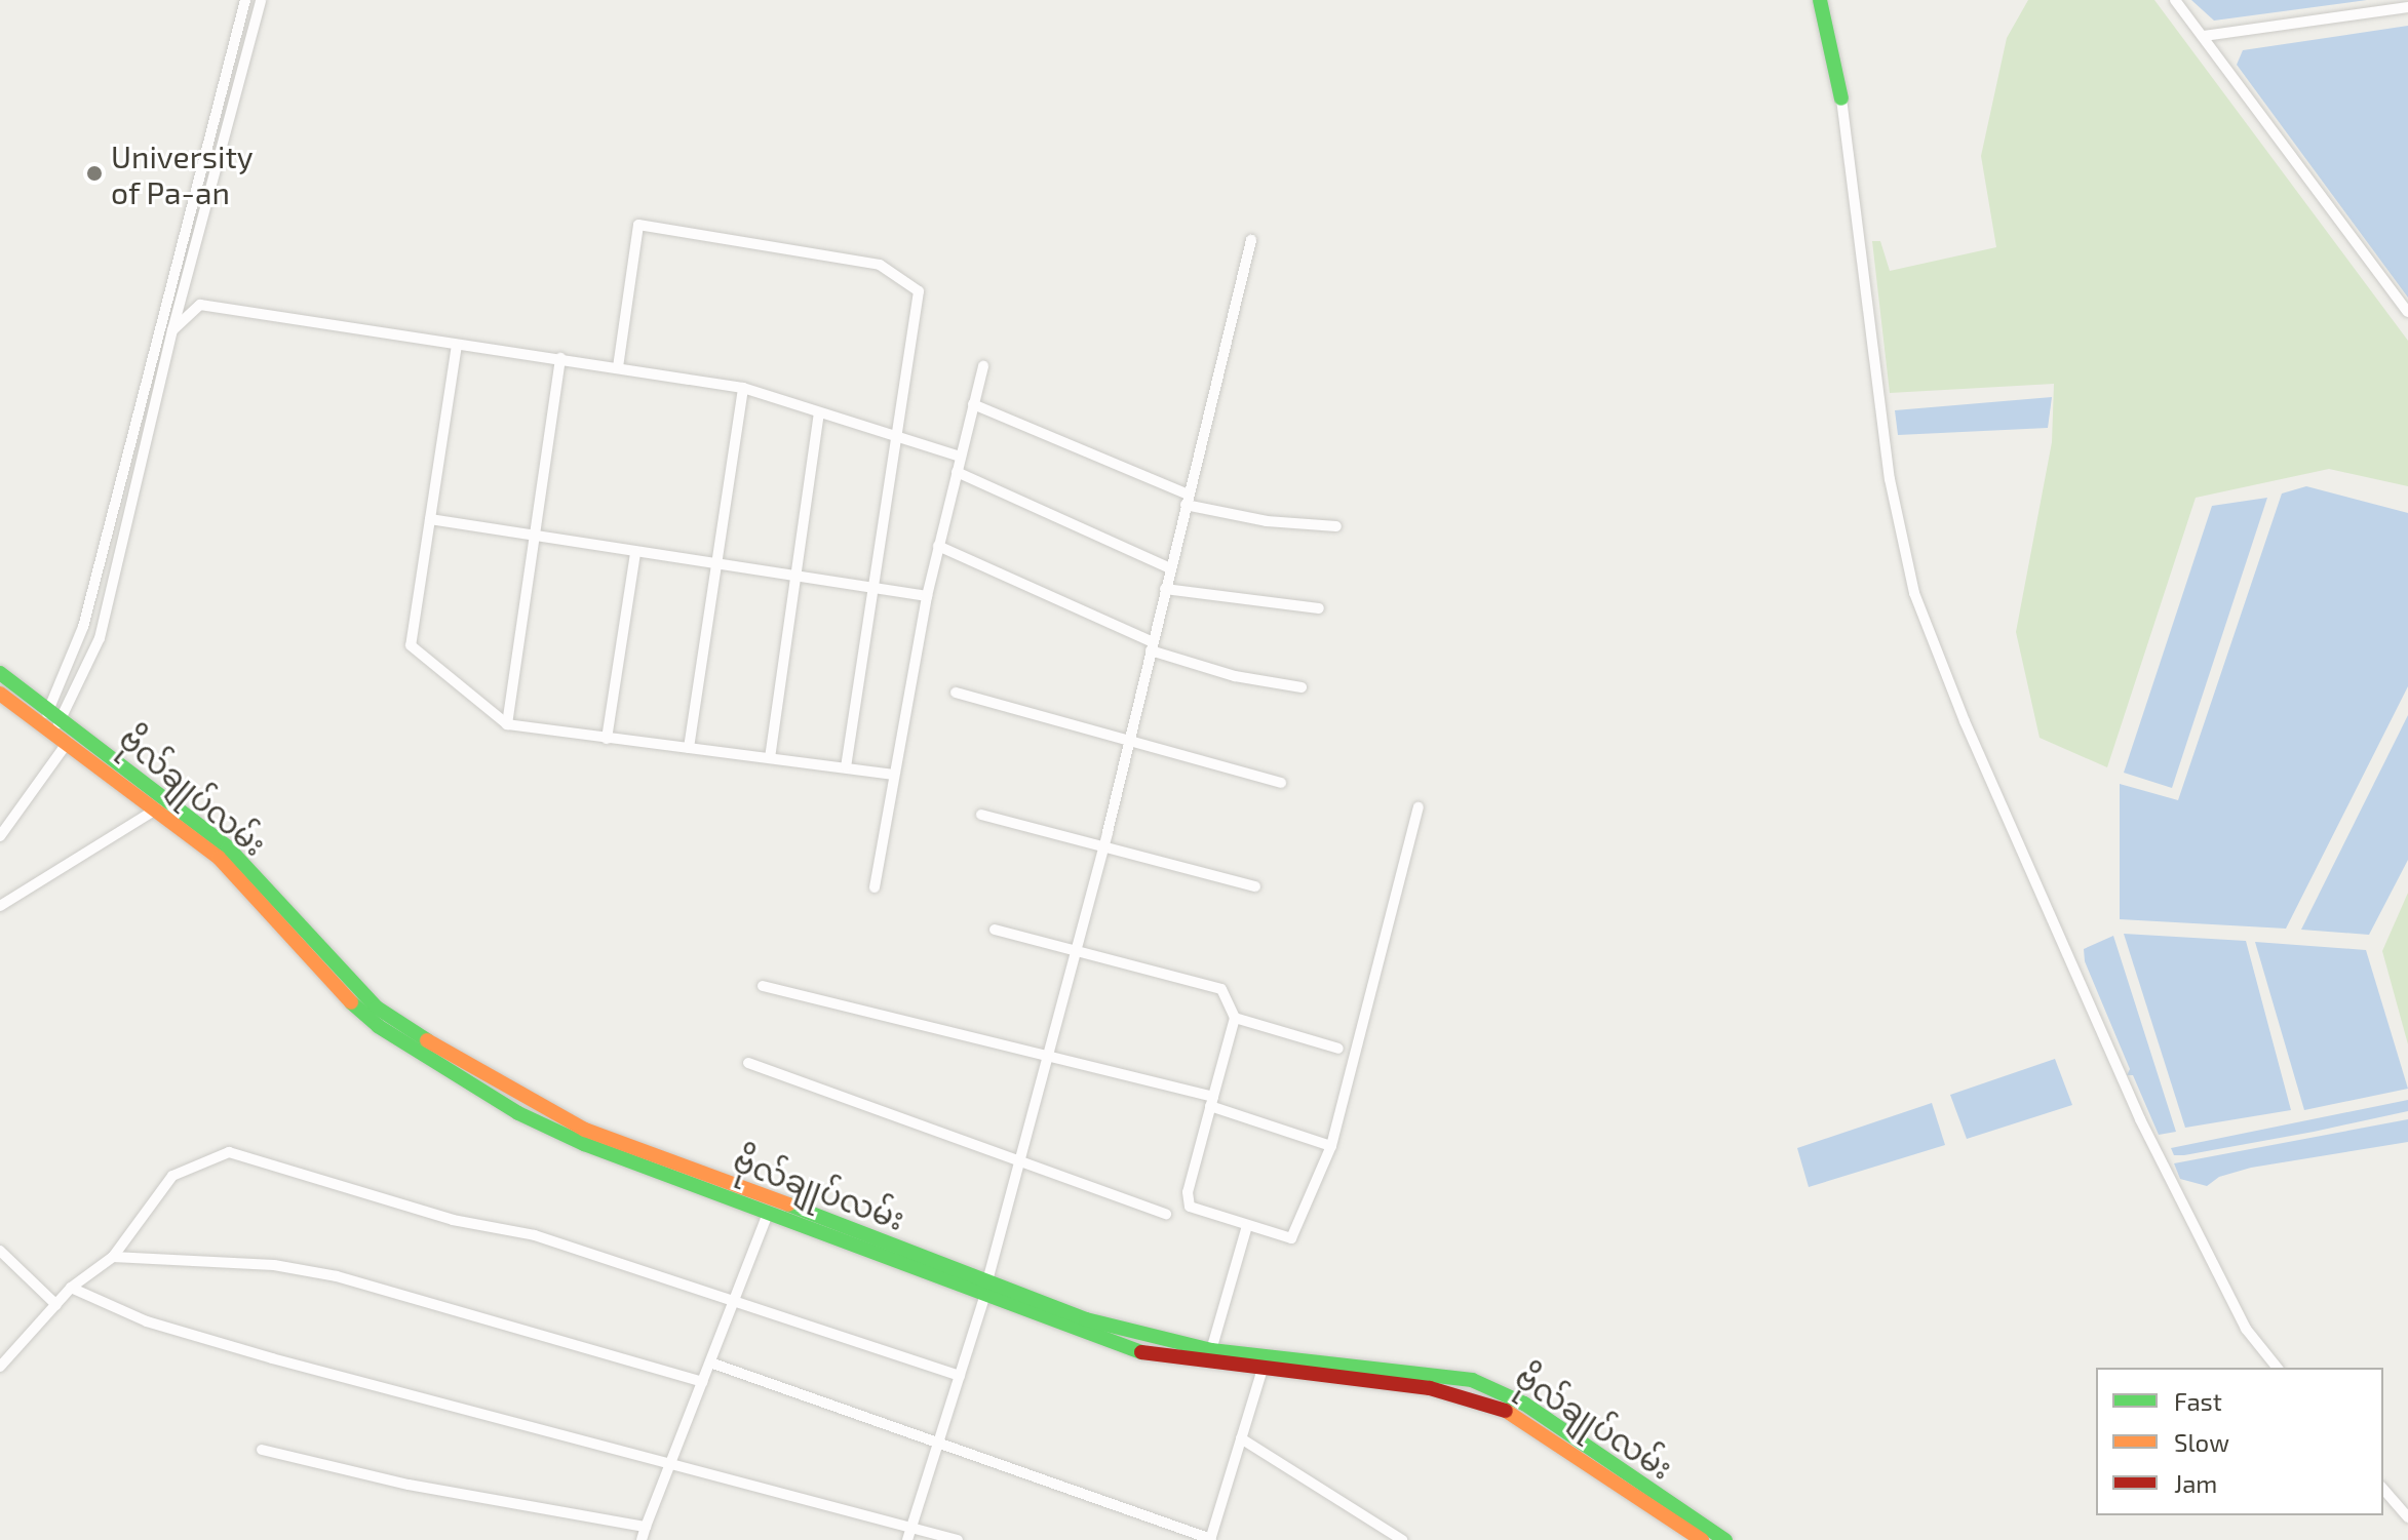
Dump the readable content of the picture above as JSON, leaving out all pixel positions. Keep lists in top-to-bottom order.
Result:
{
  "streets": {
    "main road": ["ဗိုလ်ချုပ်လမ်း"]
  },
  "places": ["University of Pa-an"],
  "legend": ["Fast", "Slow", "Jam"]
}
